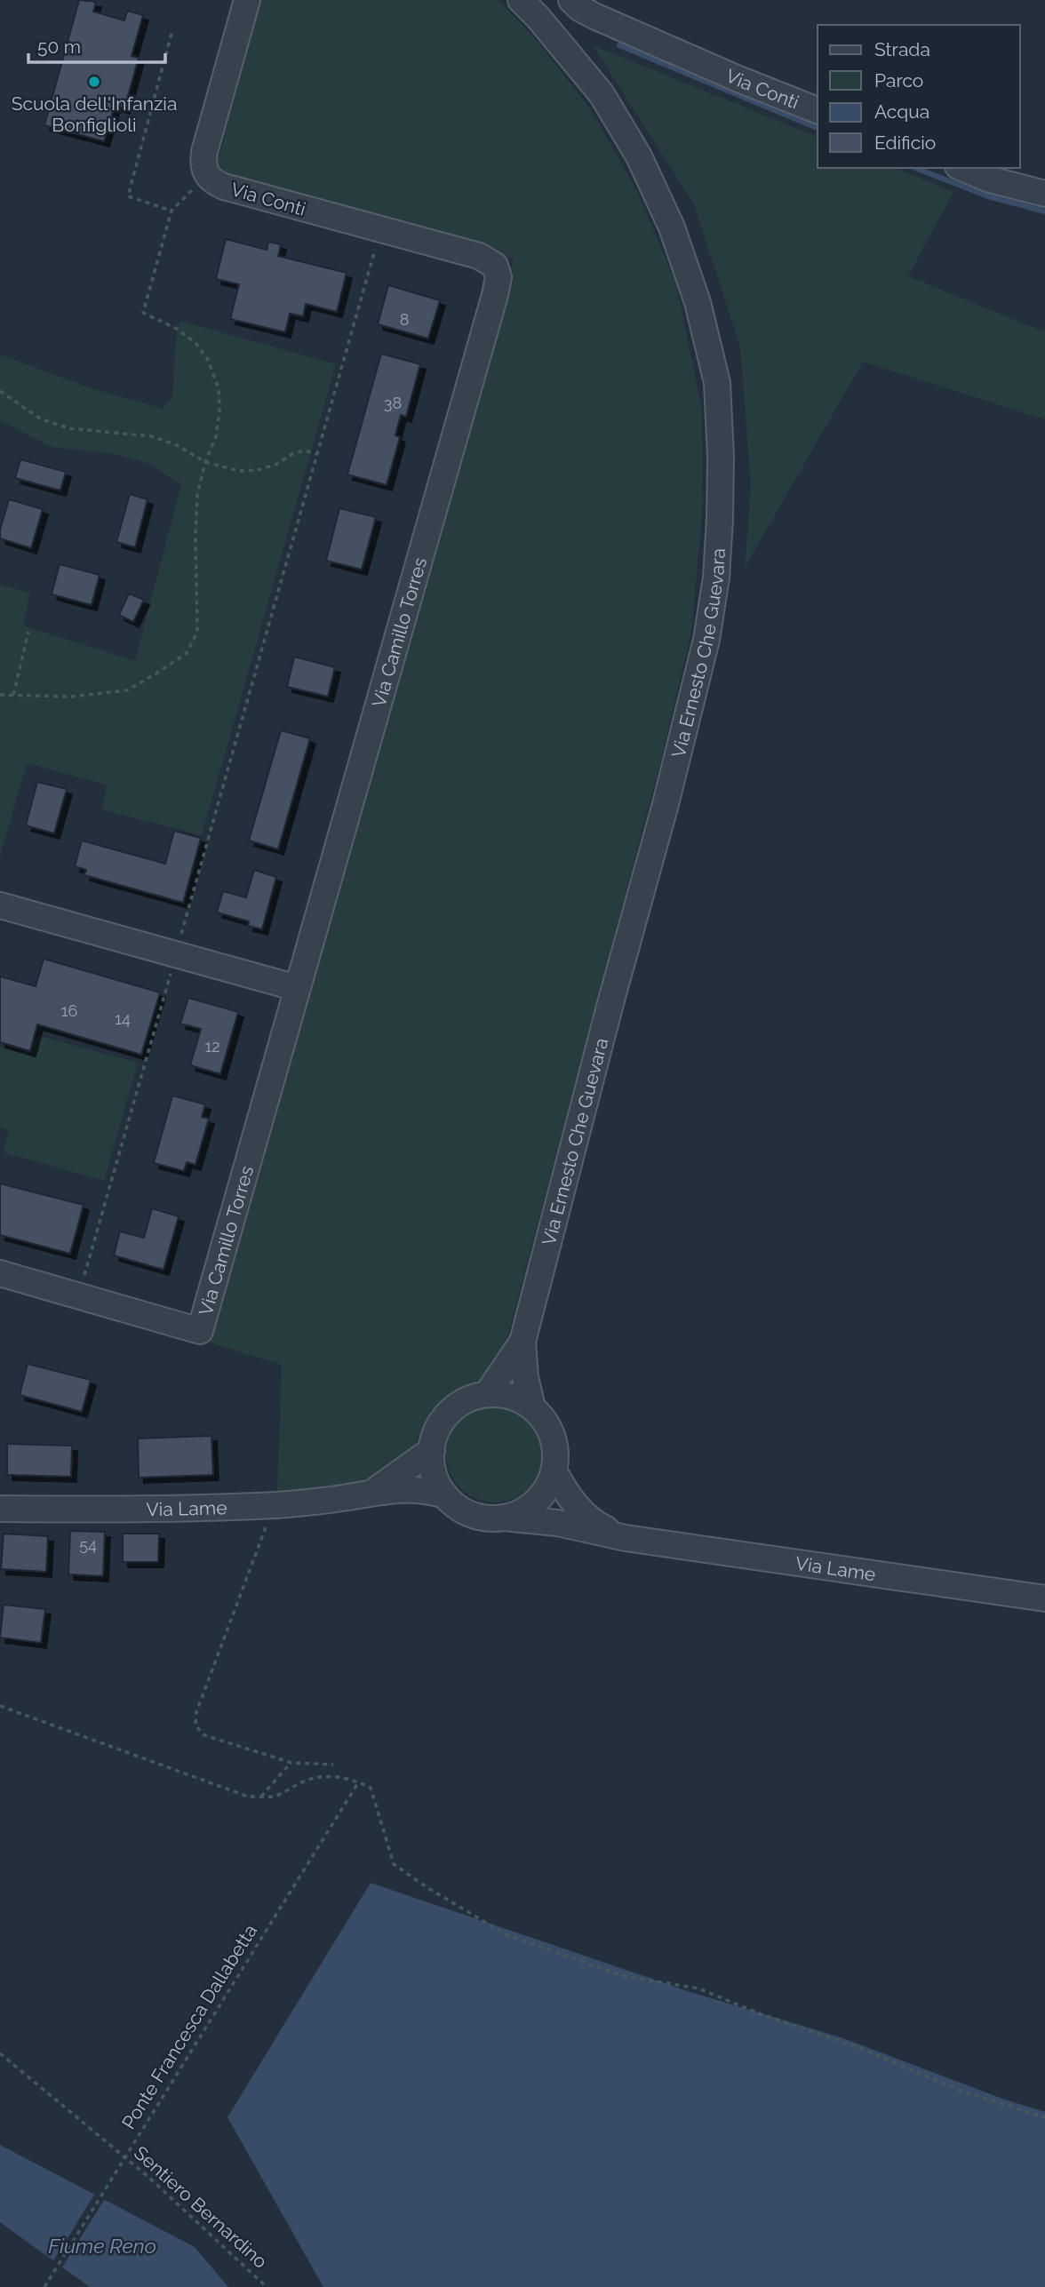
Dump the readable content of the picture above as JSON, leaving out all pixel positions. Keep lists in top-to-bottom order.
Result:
{
  "streets": {
    "street": [
      "Via Conti",
      "Via Camillo Torres",
      "Via Ernesto Che Guevara",
      "Via Lame"
    ],
    "path": ["Ponte Francesca Dallabetta", "Sentiero Bernardino"]
  },
  "crossings": [
    ["Via Conti", "Via Camillo Torres"],
    ["Via Ernesto Che Guevara", "Via Lame"]
  ],
  "water": ["Fiume Reno"],
  "places": ["Scuola dell'Infanzia Bonfiglioli"],
  "house_numbers": [
    "8",
    "38",
    "16",
    "14",
    "12",
    "54"
  ],
  "legend": [
    "Strada",
    "Parco",
    "Acqua",
    "Edificio"
  ],
  "scale_bar": "50 m"
}
